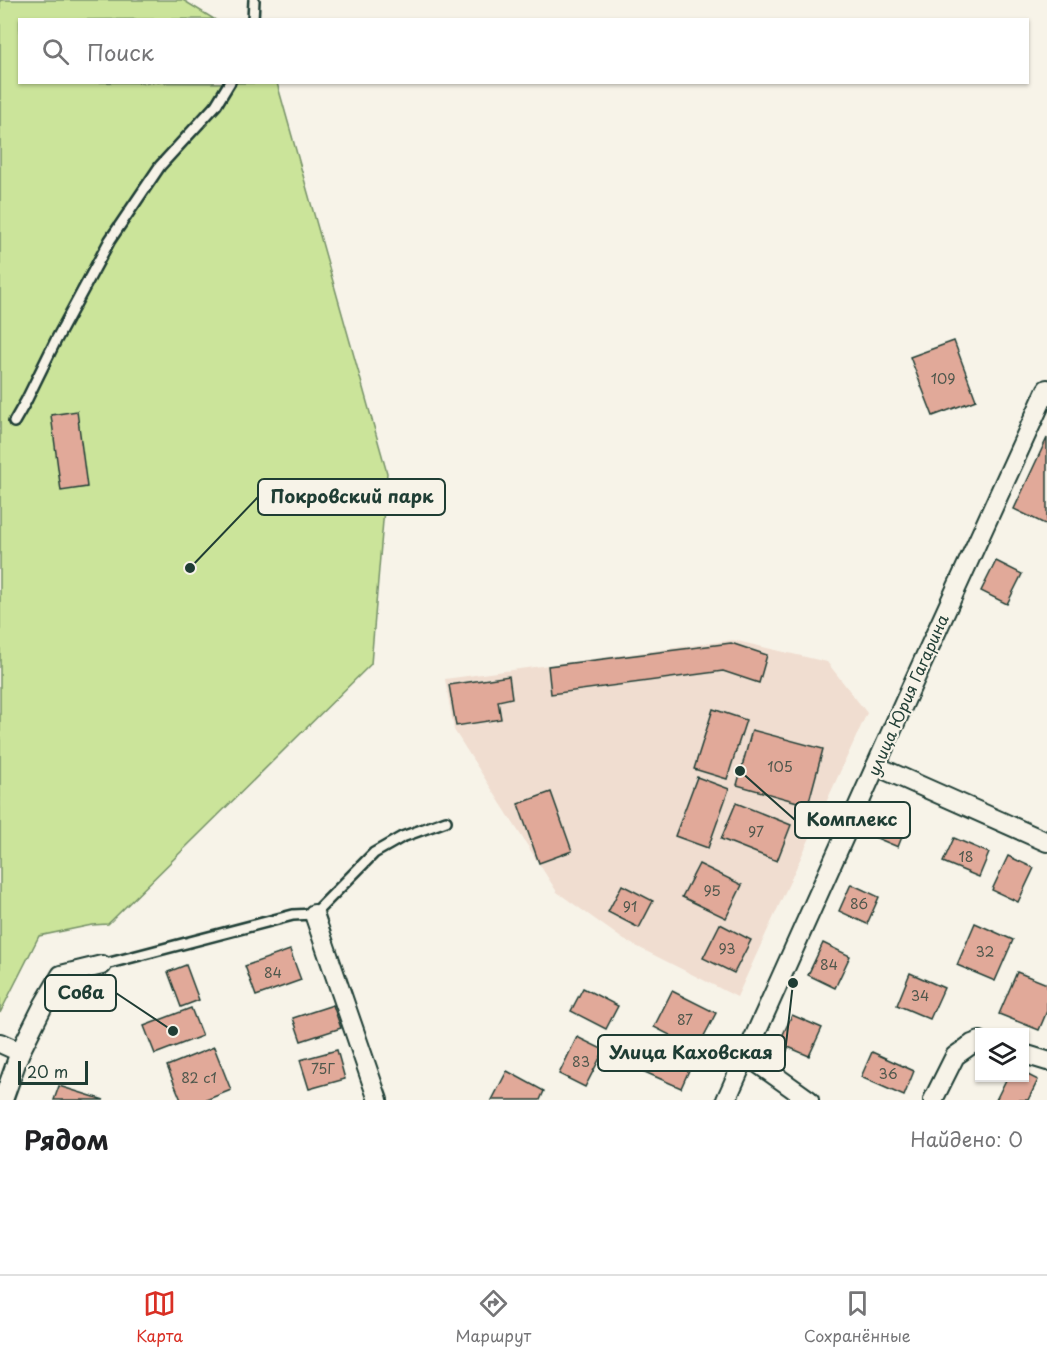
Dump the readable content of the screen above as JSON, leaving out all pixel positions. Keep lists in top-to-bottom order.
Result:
{
  "streets": {
    "street": ["улица Юрия Гагарина"]
  },
  "places": [
    "Покровский парк",
    "Комплекс",
    "Улица Каховская",
    "Сова"
  ],
  "house_numbers": [
    "109",
    "105",
    "97",
    "18",
    "95",
    "86",
    "91",
    "93",
    "32",
    "84",
    "84",
    "34",
    "87",
    "83",
    "75Г",
    "36",
    "82 с1"
  ],
  "scale_bar": "20 m",
  "page": {
    "search": "Поиск",
    "scale": "20 m",
    "heading": ["Рядом", "Найдено: 0"],
    "nav": ["Карта", "Маршрут", "Сохранённые"]
  }
}
